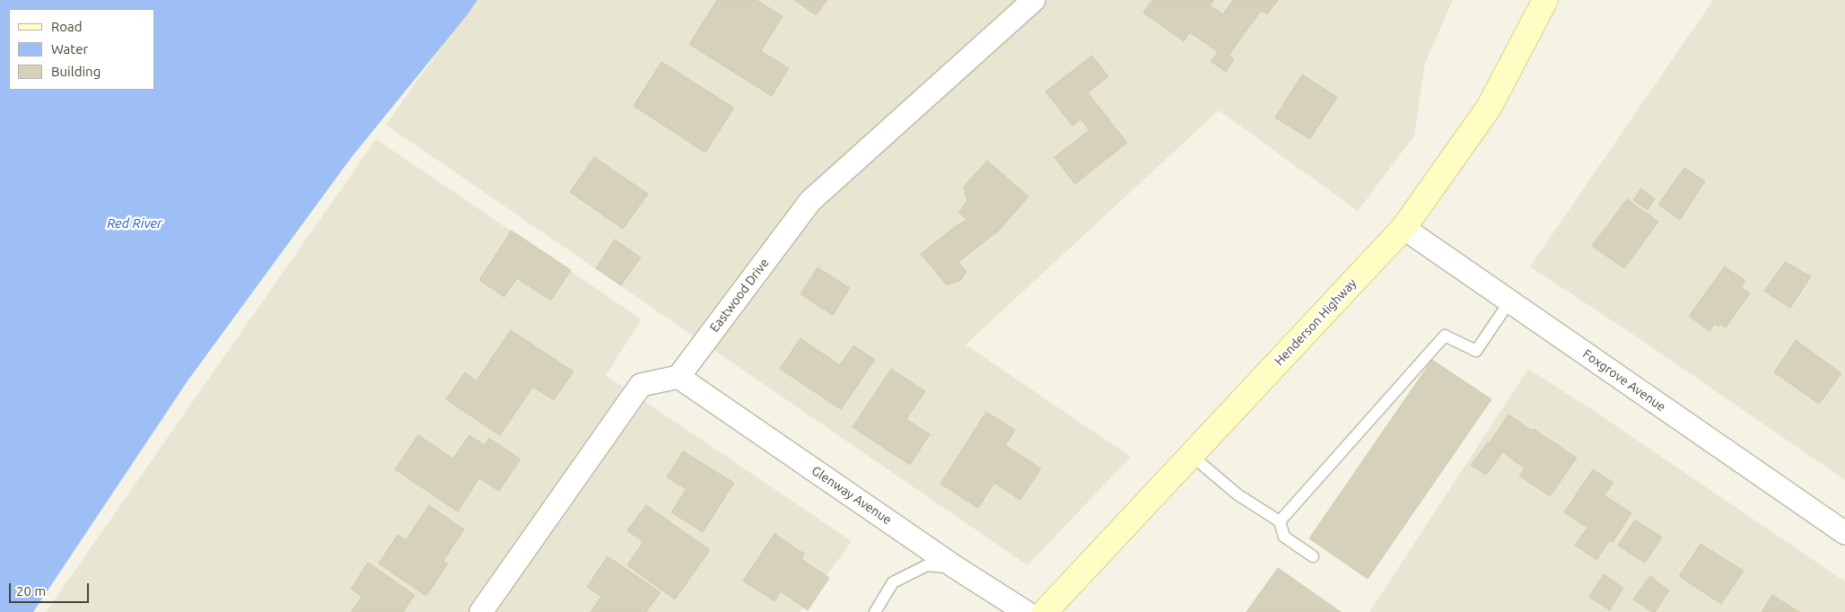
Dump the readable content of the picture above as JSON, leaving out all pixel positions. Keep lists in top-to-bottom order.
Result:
{
  "streets": {
    "main road": ["Henderson Highway"],
    "street": ["Eastwood Drive", "Foxgrove Avenue", "Glenway Avenue"]
  },
  "crossings": [
    ["Eastwood Drive", "Glenway Avenue"],
    ["Henderson Highway", "Foxgrove Avenue"]
  ],
  "water": ["Red River"],
  "legend": ["Road", "Water", "Building"],
  "scale_bar": "20 m"
}
